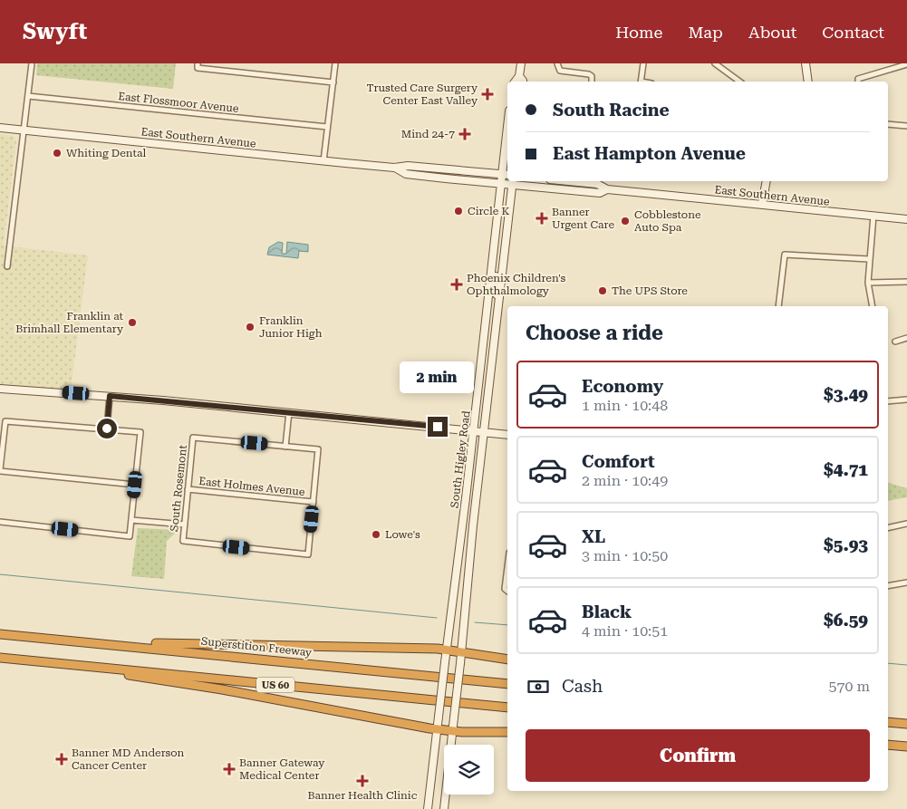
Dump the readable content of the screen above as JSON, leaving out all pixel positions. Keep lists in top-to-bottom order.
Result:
{
  "streets": {
    "highway": ["Superstition Freeway", "US 60"],
    "main road": ["East Southern Avenue", "South Higley Road"],
    "street": ["East Flossmoor Avenue", "East Holmes Avenue", "South Rosemont"]
  },
  "crossings": [
    ["East Southern Avenue", "South Higley Road"],
    ["East Holmes Avenue", "South Rosemont"]
  ],
  "places": {
    "health": [
      "Trusted Care Surgery Center East Valley",
      "Mind 24-7",
      "Banner Urgent Care",
      "Phoenix Children's Ophthalmology",
      "Banner MD Anderson Cancer Center",
      "Banner Gateway Medical Center",
      "Banner Health Clinic"
    ],
    "other": [
      "Whiting Dental",
      "Circle K",
      "Cobblestone Auto Spa",
      "The UPS Store",
      "Franklin at Brimhall Elementary",
      "Franklin Junior High",
      "Lowe's"
    ]
  },
  "page": {
    "header": "Swyft",
    "nav": [
      "Home",
      "Map",
      "About",
      "Contact"
    ],
    "banner": ["South Racine", "East Hampton Avenue"],
    "heading": "Choose a ride",
    "list": [
      {
        "name": "Economy",
        "note": "1 min · 10:48",
        "value": "$3.49"
      },
      {
        "name": "Comfort",
        "note": "2 min · 10:49",
        "value": "$4.71"
      },
      {
        "name": "XL",
        "note": "3 min · 10:50",
        "value": "$5.93"
      },
      {
        "name": "Black",
        "note": "4 min · 10:51",
        "value": "$6.59"
      }
    ],
    "bubble": "2 min",
    "pay": ["Cash", "570 m"],
    "buttons": "Confirm"
  }
}
